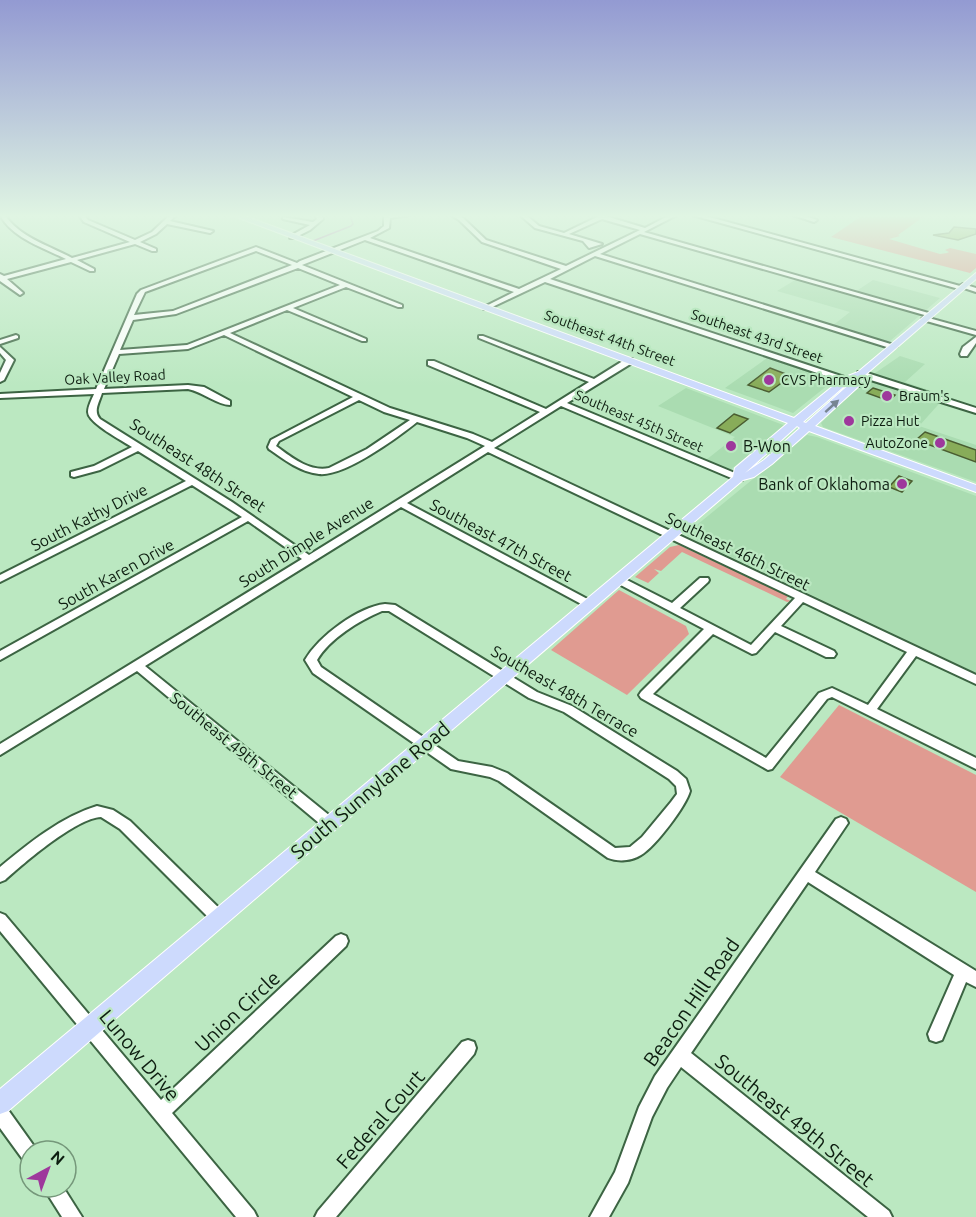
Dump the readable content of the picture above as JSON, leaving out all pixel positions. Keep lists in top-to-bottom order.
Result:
{
  "streets": {
    "main road": ["Southeast 44th Street", "South Sunnylane Road"],
    "street": [
      "Southeast 43rd Street",
      "Oak Valley Road",
      "Southeast 45th Street",
      "Southeast 48th Street",
      "South Kathy Drive",
      "Southeast 47th Street",
      "South Dimple Avenue",
      "Southeast 46th Street",
      "South Karen Drive",
      "Southeast 48th Terrace",
      "Southeast 49th Street",
      "Beacon Hill Road",
      "Union Circle",
      "Lunow Drive",
      "Federal Court"
    ]
  },
  "crossings": [
    ["Southeast 43rd Street", "South Sunnylane Road"],
    ["Southeast 44th Street", "South Dimple Avenue"],
    ["Southeast 44th Street", "South Sunnylane Road"],
    ["Oak Valley Road", "Southeast 48th Street"],
    ["Southeast 45th Street", "South Dimple Avenue"],
    ["Southeast 45th Street", "South Sunnylane Road"],
    ["Southeast 48th Street", "South Kathy Drive"],
    ["Southeast 48th Street", "South Dimple Avenue"],
    ["Southeast 48th Street", "South Karen Drive"],
    ["Southeast 47th Street", "South Dimple Avenue"],
    ["Southeast 47th Street", "South Sunnylane Road"],
    ["South Dimple Avenue", "Southeast 46th Street"],
    ["South Dimple Avenue", "Southeast 49th Street"],
    ["Southeast 46th Street", "South Sunnylane Road"],
    ["Southeast 48th Terrace", "South Sunnylane Road"],
    ["Southeast 49th Street", "South Sunnylane Road"],
    ["Southeast 49th Street", "Beacon Hill Road"],
    ["South Sunnylane Road", "Lunow Drive"],
    ["Union Circle", "Lunow Drive"]
  ],
  "places": [
    "CVS Pharmacy",
    "Braum's",
    "Pizza Hut",
    "AutoZone",
    "B-Won",
    "Bank of Oklahoma"
  ],
  "north": "top right"
}
